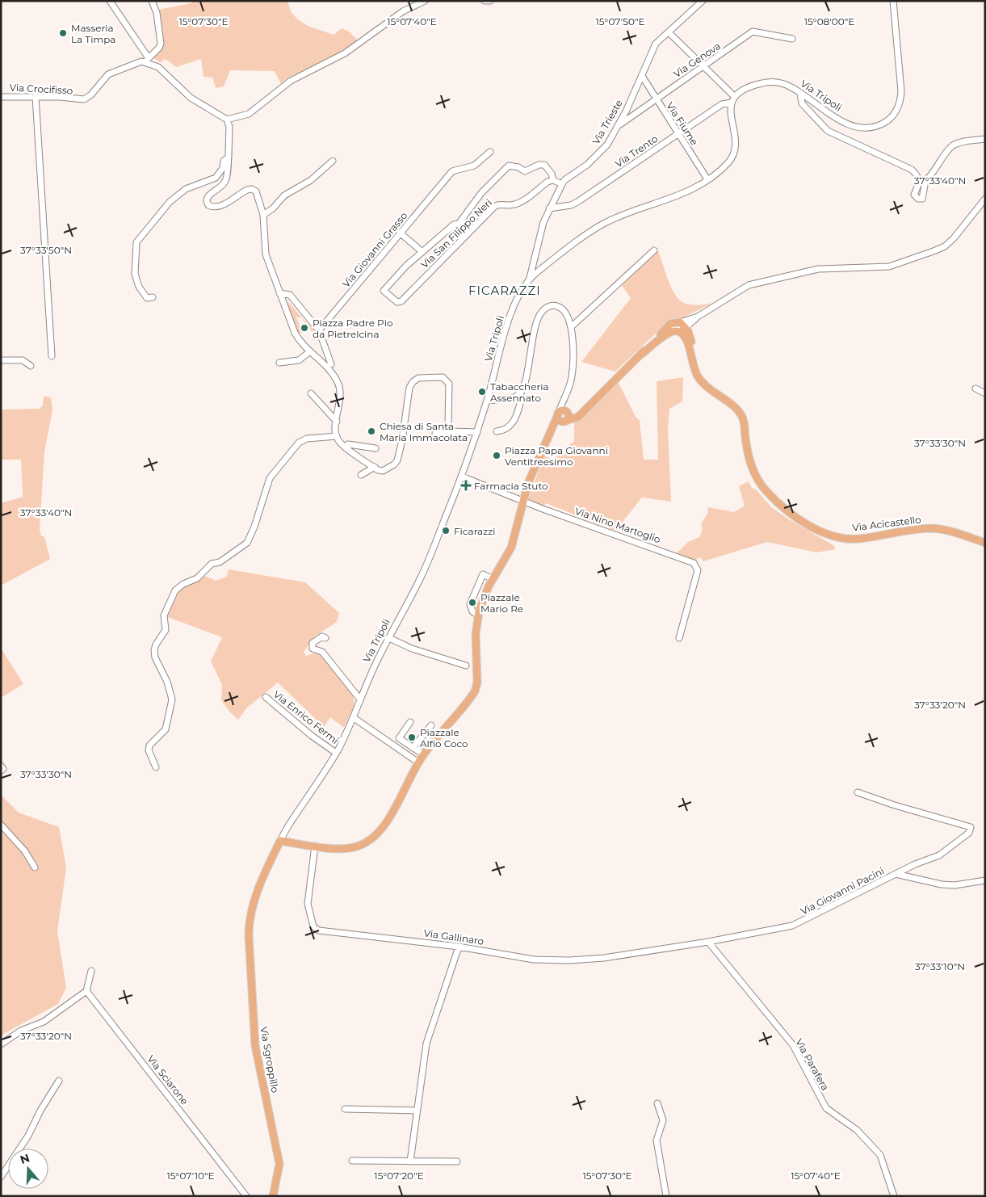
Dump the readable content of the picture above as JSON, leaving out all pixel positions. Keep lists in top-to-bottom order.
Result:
{
  "streets": {
    "main road": ["Via Tripoli", "Via Acicastello", "Via Sgroppillo"],
    "street": [
      "Via Genova",
      "Via Crocifisso",
      "Via Trieste",
      "Via Fiume",
      "Via Trento",
      "Via San Filippo Neri",
      "Via Giovanni Grasso",
      "Via Nino Martoglio",
      "Via Enrico Fermi",
      "Via Giovanni Pacini",
      "Via Gallinaro",
      "Via Parafera",
      "Via Sciarone"
    ]
  },
  "crossings": [
    ["Via Genova", "Via Trieste"],
    ["Via Genova", "Via Fiume"],
    ["Via Tripoli", "Via Trieste"],
    ["Via Tripoli", "Via Fiume"],
    ["Via Tripoli", "Via Trento"],
    ["Via Tripoli", "Via Nino Martoglio"],
    ["Via Tripoli", "Via Enrico Fermi"],
    ["Via Tripoli", "Via Sgroppillo"],
    ["Via Trieste", "Via Fiume"],
    ["Via Trieste", "Via Trento"],
    ["Via Fiume", "Via Trento"],
    ["Via Giovanni Pacini", "Via Gallinaro"],
    ["Via Giovanni Pacini", "Via Parafera"],
    ["Via Gallinaro", "Via Parafera"]
  ],
  "districts": ["FICARAZZI"],
  "places": {
    "other": [
      "Masseria La Timpa",
      "Piazza Padre Pio da Pietrelcina",
      "Tabaccheria Assennato",
      "Chiesa di Santa Maria Immacolata",
      "Piazza Papa Giovanni Ventitreesimo",
      "Ficarazzi",
      "Piazzale Mario Re",
      "Piazzale Alfio Coco"
    ],
    "health": ["Farmacia Stuto"]
  },
  "north": "top",
  "coordinates": [
    "15°07'30\"E",
    "15°07'40\"E",
    "15°08'00\"E",
    "15°07'50\"E",
    "37°33'40\"N",
    "37°33'50\"N",
    "37°33'30\"N",
    "37°33'20\"N",
    "37°33'10\"N",
    "15°07'10\"E",
    "15°07'20\"E"
  ]
}
